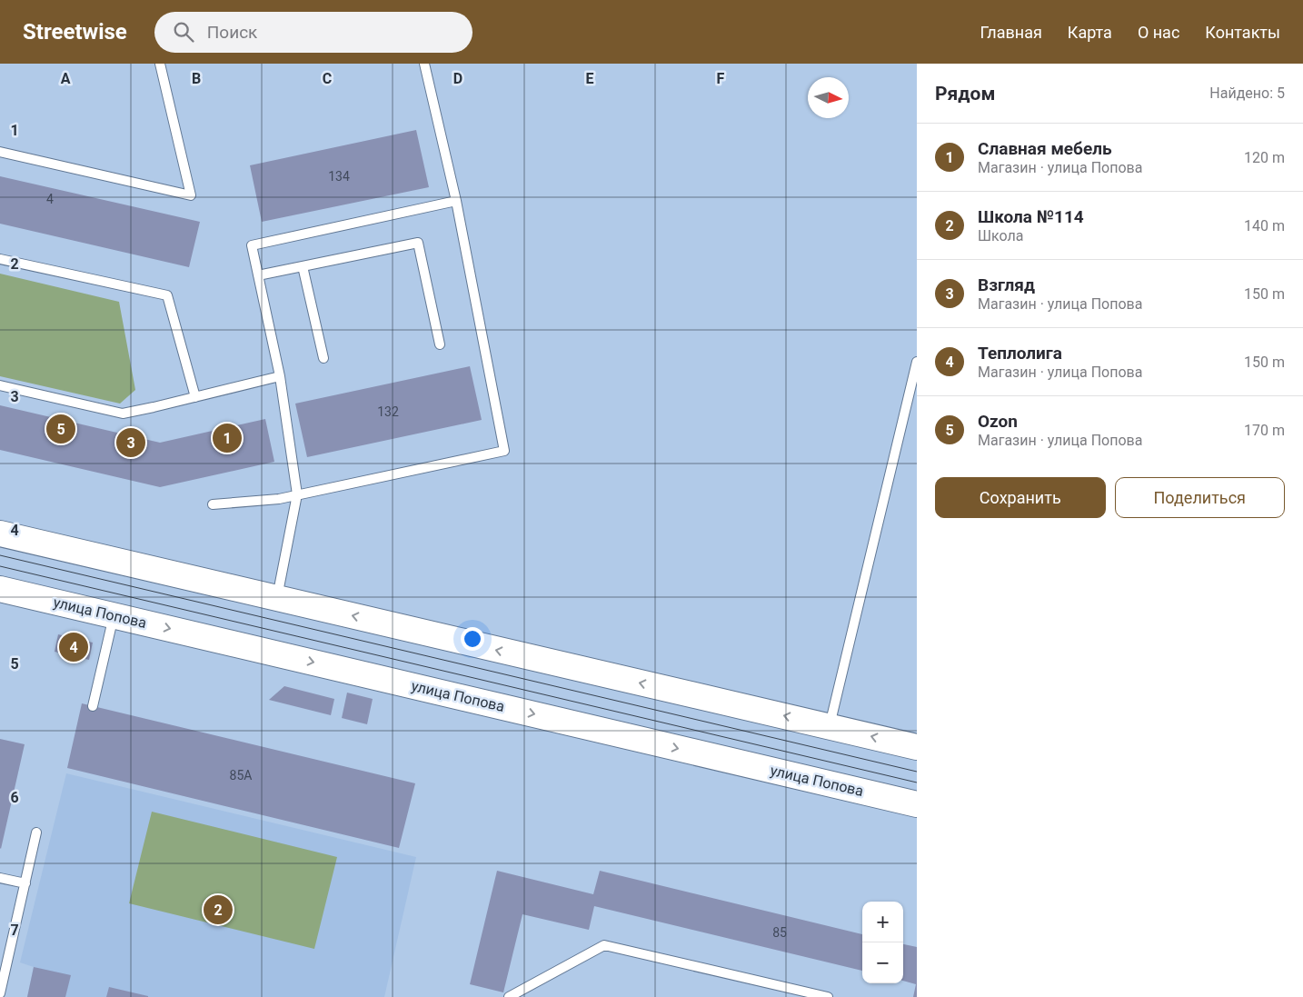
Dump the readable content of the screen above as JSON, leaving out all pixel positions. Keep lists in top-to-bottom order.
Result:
{
  "streets": {
    "main road": ["улица Попова"]
  },
  "house_numbers": [
    "134",
    "4",
    "132",
    "85А",
    "85"
  ],
  "north": "right",
  "page": {
    "header": "Streetwise",
    "search": "Поиск",
    "nav": [
      "Главная",
      "Карта",
      "О нас",
      "Контакты"
    ],
    "heading": ["Рядом", "Найдено: 5"],
    "list": [
      {
        "mark": "1",
        "name": "Славная мебель",
        "note": "Магазин · улица Попова",
        "value": "120 m"
      },
      {
        "mark": "2",
        "name": "Школа №114",
        "note": "Школа",
        "value": "140 m"
      },
      {
        "mark": "3",
        "name": "Взгляд",
        "note": "Магазин · улица Попова",
        "value": "150 m"
      },
      {
        "mark": "4",
        "name": "Теплолига",
        "note": "Магазин · улица Попова",
        "value": "150 m"
      },
      {
        "mark": "5",
        "name": "Ozon",
        "note": "Магазин · улица Попова",
        "value": "170 m"
      }
    ],
    "pins": [
      "5",
      "1",
      "3",
      "4",
      "2"
    ],
    "buttons": ["Сохранить", "Поделиться"],
    "map_buttons": ["+", "−"]
  },
  "grid": {
    "columns": [
      "A",
      "B",
      "C",
      "D",
      "E",
      "F"
    ],
    "rows": [
      "1",
      "2",
      "3",
      "4",
      "5",
      "6",
      "7"
    ]
  }
}
